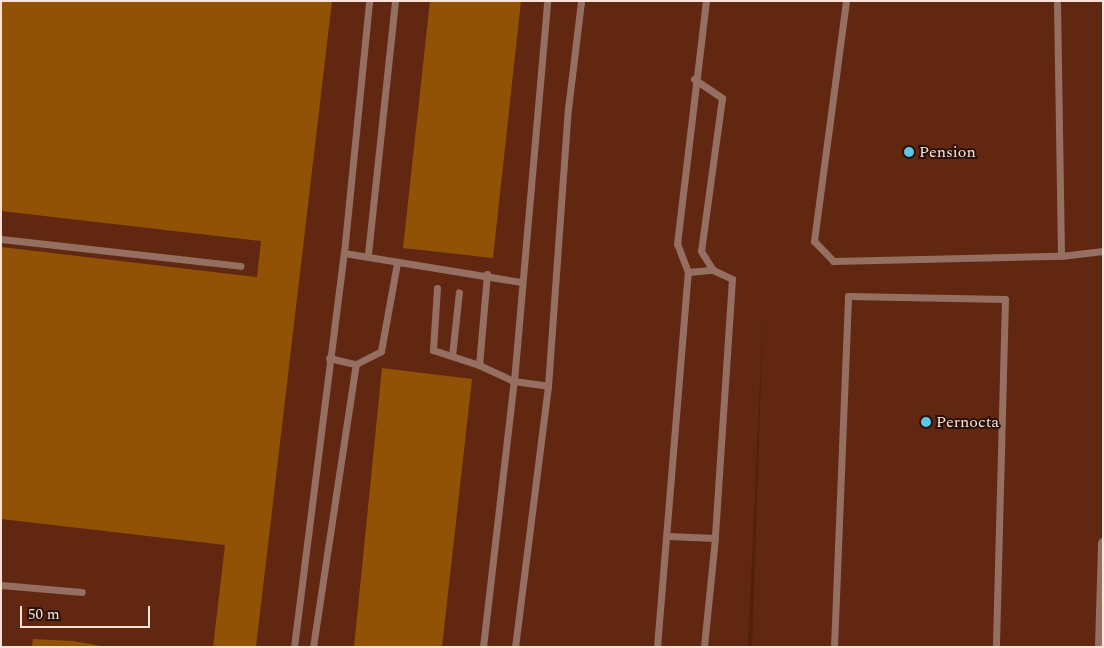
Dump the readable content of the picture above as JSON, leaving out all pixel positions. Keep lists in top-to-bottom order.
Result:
{
  "places": ["Pension", "Pernocta"],
  "scale_bar": "50 m"
}
